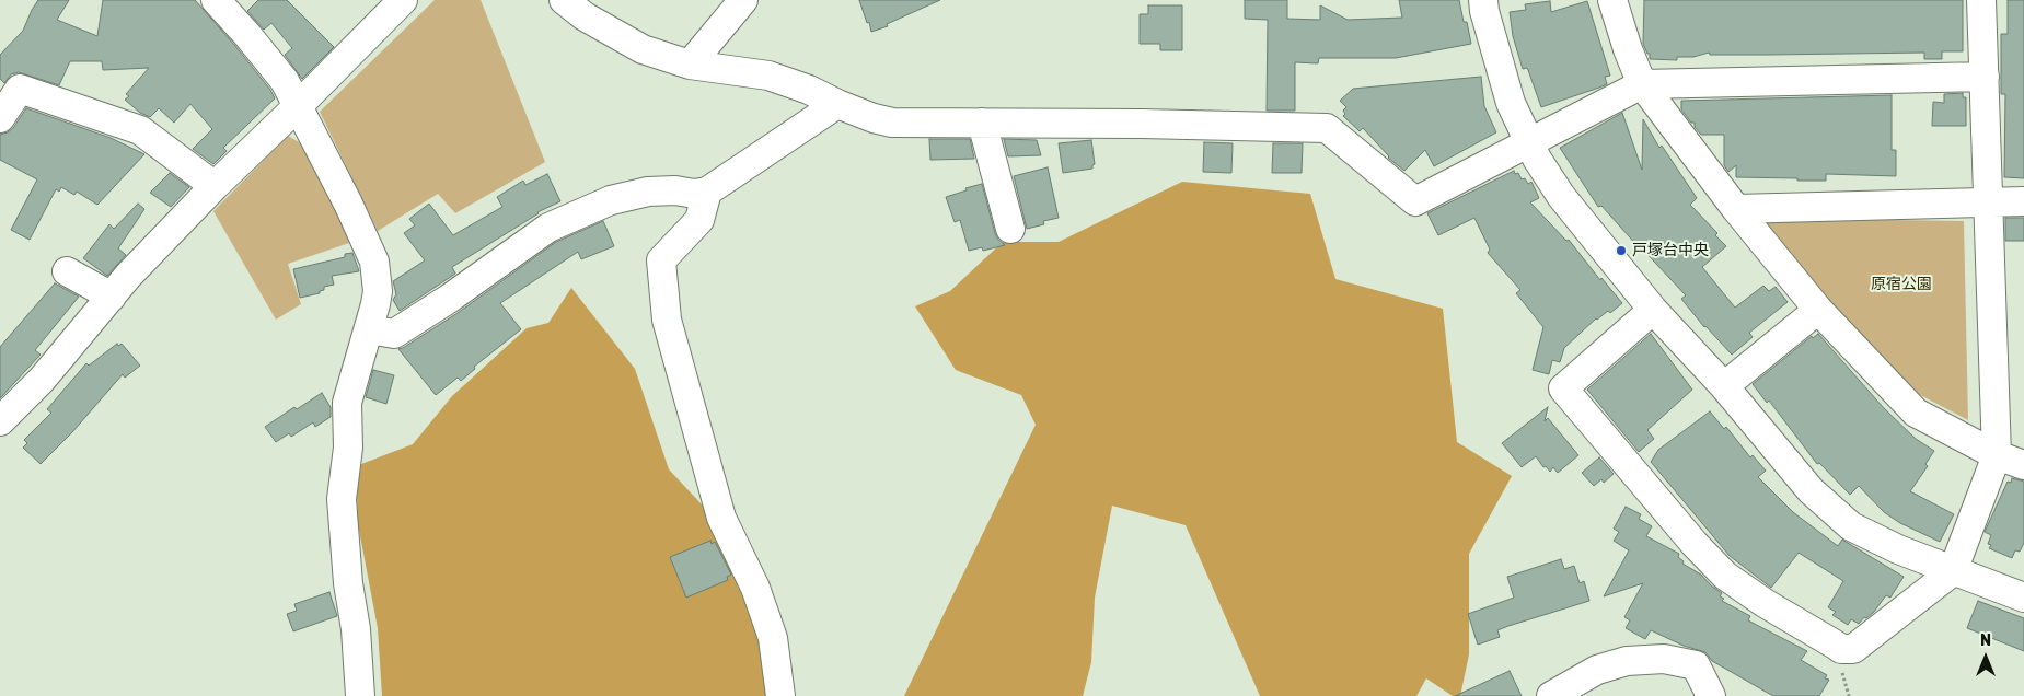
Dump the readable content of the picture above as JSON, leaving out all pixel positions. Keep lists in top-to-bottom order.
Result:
{
  "parks": ["原宿公園"],
  "places": ["戸塚台中央"],
  "north": "top"
}
